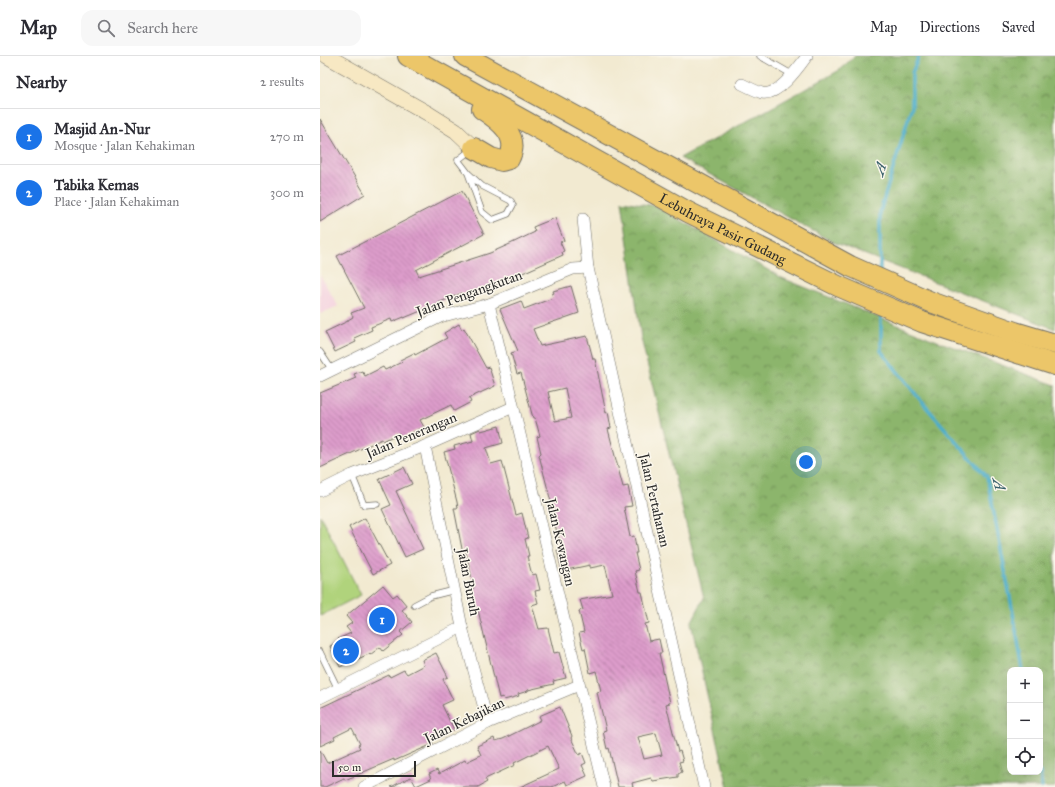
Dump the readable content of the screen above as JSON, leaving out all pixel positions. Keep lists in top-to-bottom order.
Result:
{
  "streets": {
    "highway": ["Lebuhraya Pasir Gudang"],
    "street": [
      "Jalan Pengangkutan",
      "Jalan Penerangan",
      "Jalan Pertahanan",
      "Jalan Kewangan",
      "Jalan Buruh",
      "Jalan Kebajikan"
    ]
  },
  "crossings": [
    ["Jalan Pengangkutan", "Jalan Pertahanan"],
    ["Jalan Pengangkutan", "Jalan Kewangan"],
    ["Jalan Penerangan", "Jalan Kewangan"],
    ["Jalan Penerangan", "Jalan Buruh"],
    ["Jalan Kewangan", "Jalan Kebajikan"],
    ["Jalan Buruh", "Jalan Kebajikan"]
  ],
  "water": ["A"],
  "scale_bar": "50 m",
  "page": {
    "header": "Map",
    "search": "Search here",
    "nav": ["Map", "Directions", "Saved"],
    "heading": ["Nearby", "2 results"],
    "list": [
      {
        "mark": "1",
        "name": "Masjid An-Nur",
        "note": "Mosque · Jalan Kehakiman",
        "value": "270 m"
      },
      {
        "mark": "2",
        "name": "Tabika Kemas",
        "note": "Place · Jalan Kehakiman",
        "value": "300 m"
      }
    ],
    "pins": ["1", "2"],
    "map_buttons": ["+", "−"],
    "scale": "50 m"
  }
}
